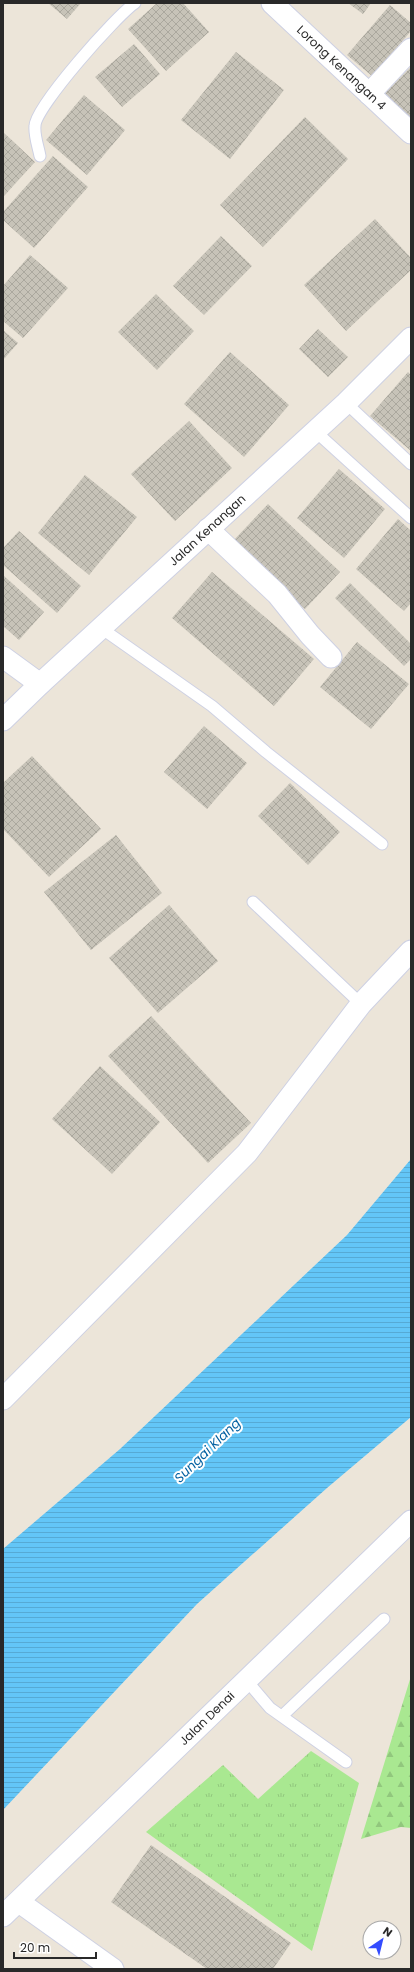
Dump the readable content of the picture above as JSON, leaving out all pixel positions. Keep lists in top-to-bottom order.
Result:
{
  "streets": {
    "street": ["Lorong Kenangan 4", "Jalan Kenangan", "Jalan Denai"]
  },
  "water": ["Sungai Klang"],
  "scale_bar": "20 m",
  "north": "top right"
}
